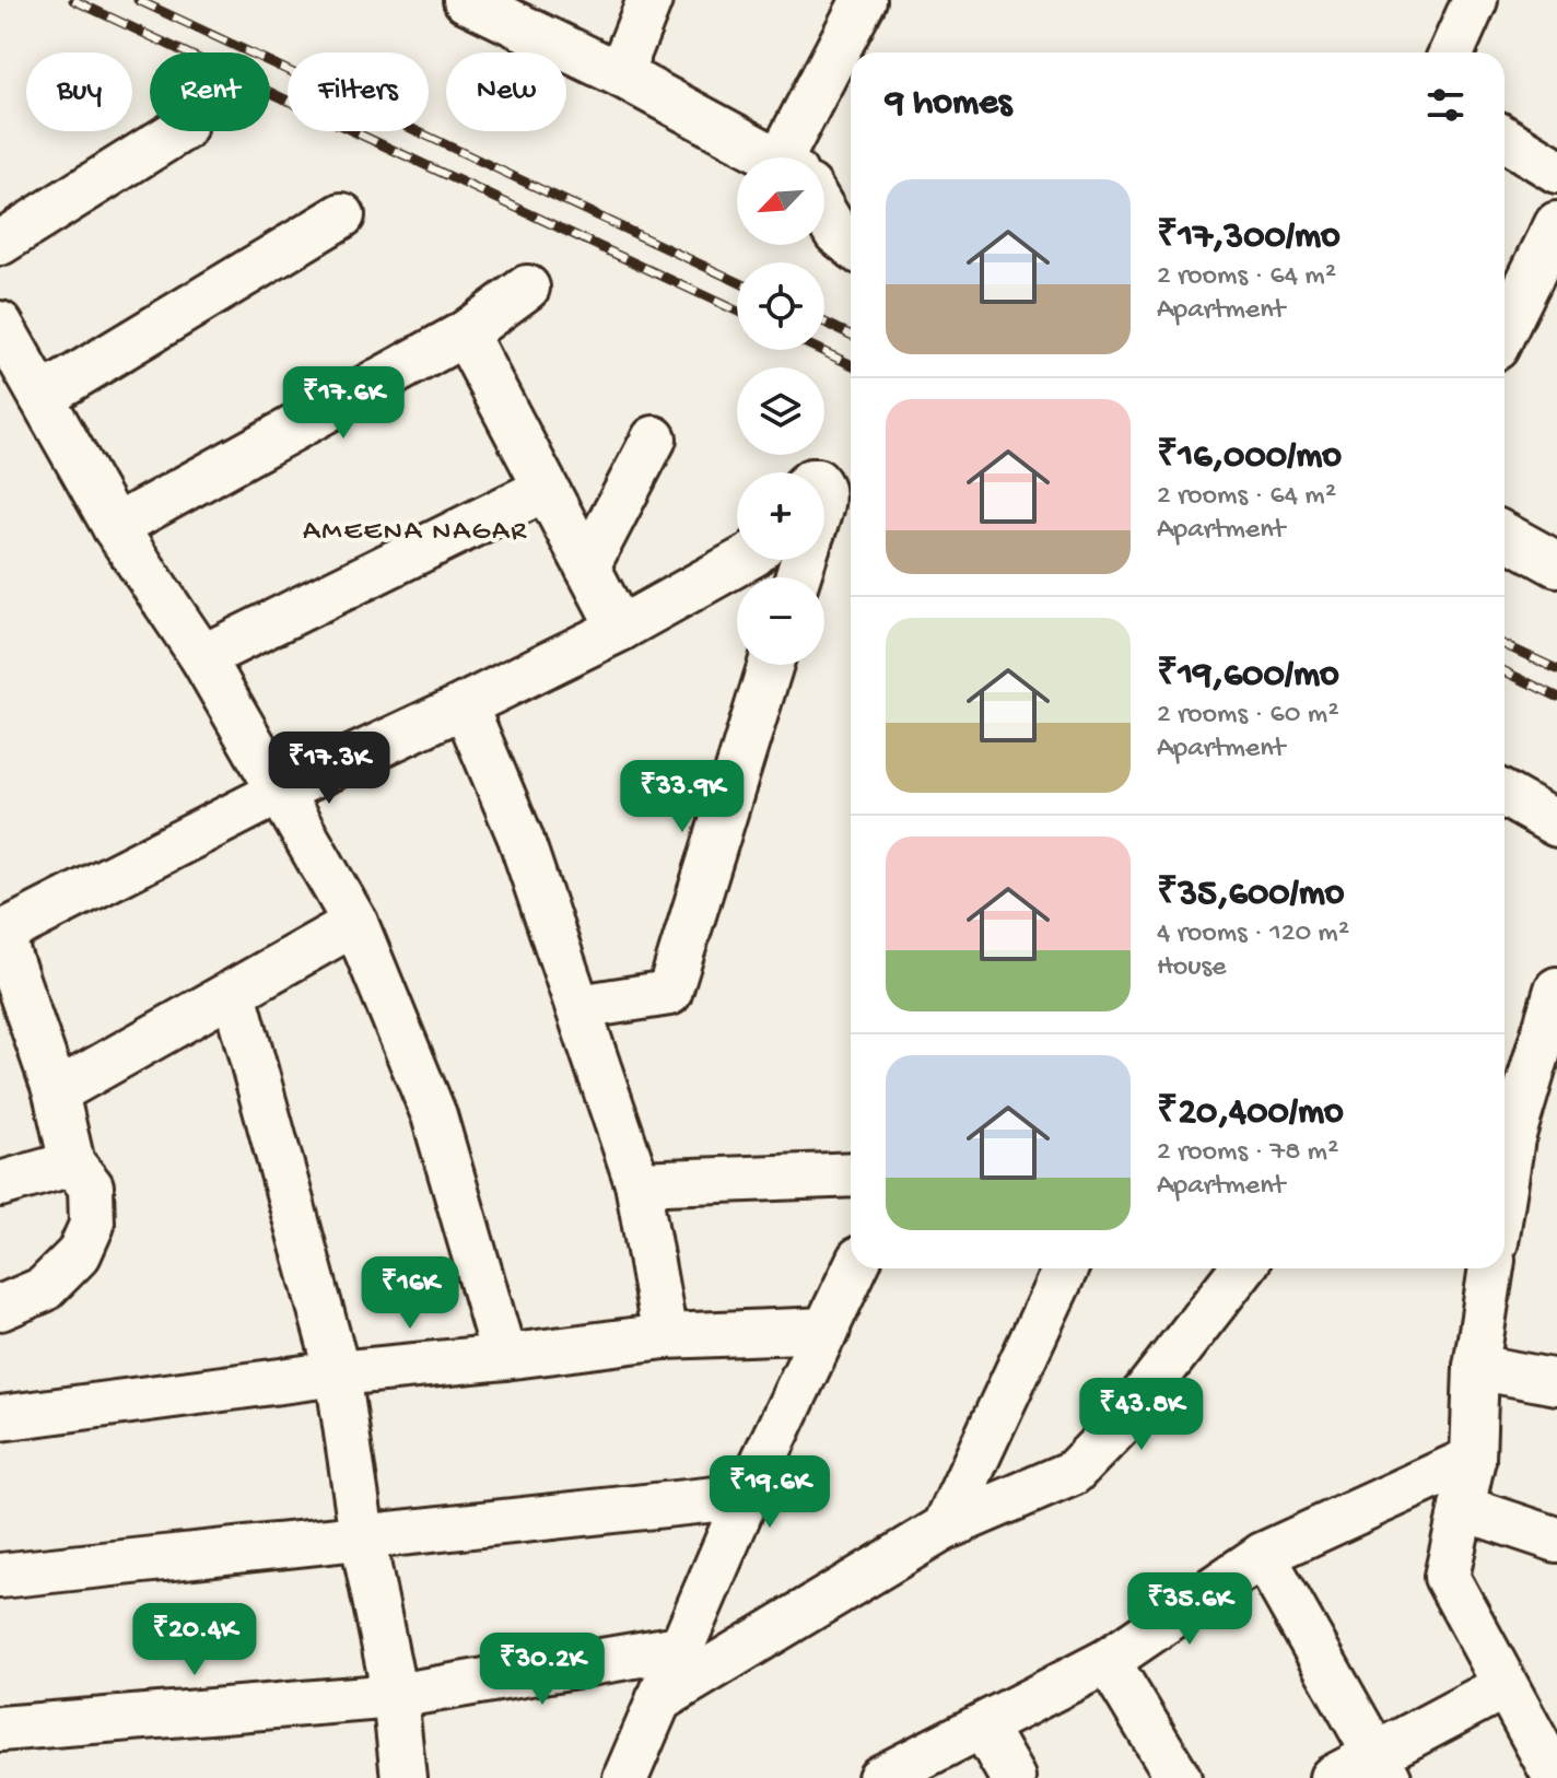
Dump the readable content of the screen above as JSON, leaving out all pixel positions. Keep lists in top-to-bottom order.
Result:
{
  "districts": ["AMEENA NAGAR"],
  "north": "bottom left",
  "page": {
    "chip": [
      "Buy",
      "Rent",
      "Filters",
      "New"
    ],
    "heading": "9 homes",
    "map_buttons": ["+", "−"],
    "list": [
      {
        "name": "₹17,300/mo",
        "note": "2 rooms · 64 m² · Apartment"
      },
      {
        "name": "₹16,000/mo",
        "note": "2 rooms · 64 m² · Apartment"
      },
      {
        "name": "₹19,600/mo",
        "note": "2 rooms · 60 m² · Apartment"
      },
      {
        "name": "₹35,600/mo",
        "note": "4 rooms · 120 m² · House"
      },
      {
        "name": "₹20,400/mo",
        "note": "2 rooms · 78 m² · Apartment"
      }
    ],
    "price": [
      "₹17.6K",
      "₹17.3K",
      "₹33.9K",
      "₹16K",
      "₹43.8K",
      "₹19.6K",
      "₹35.6K",
      "₹20.4K",
      "₹30.2K"
    ]
  }
}
